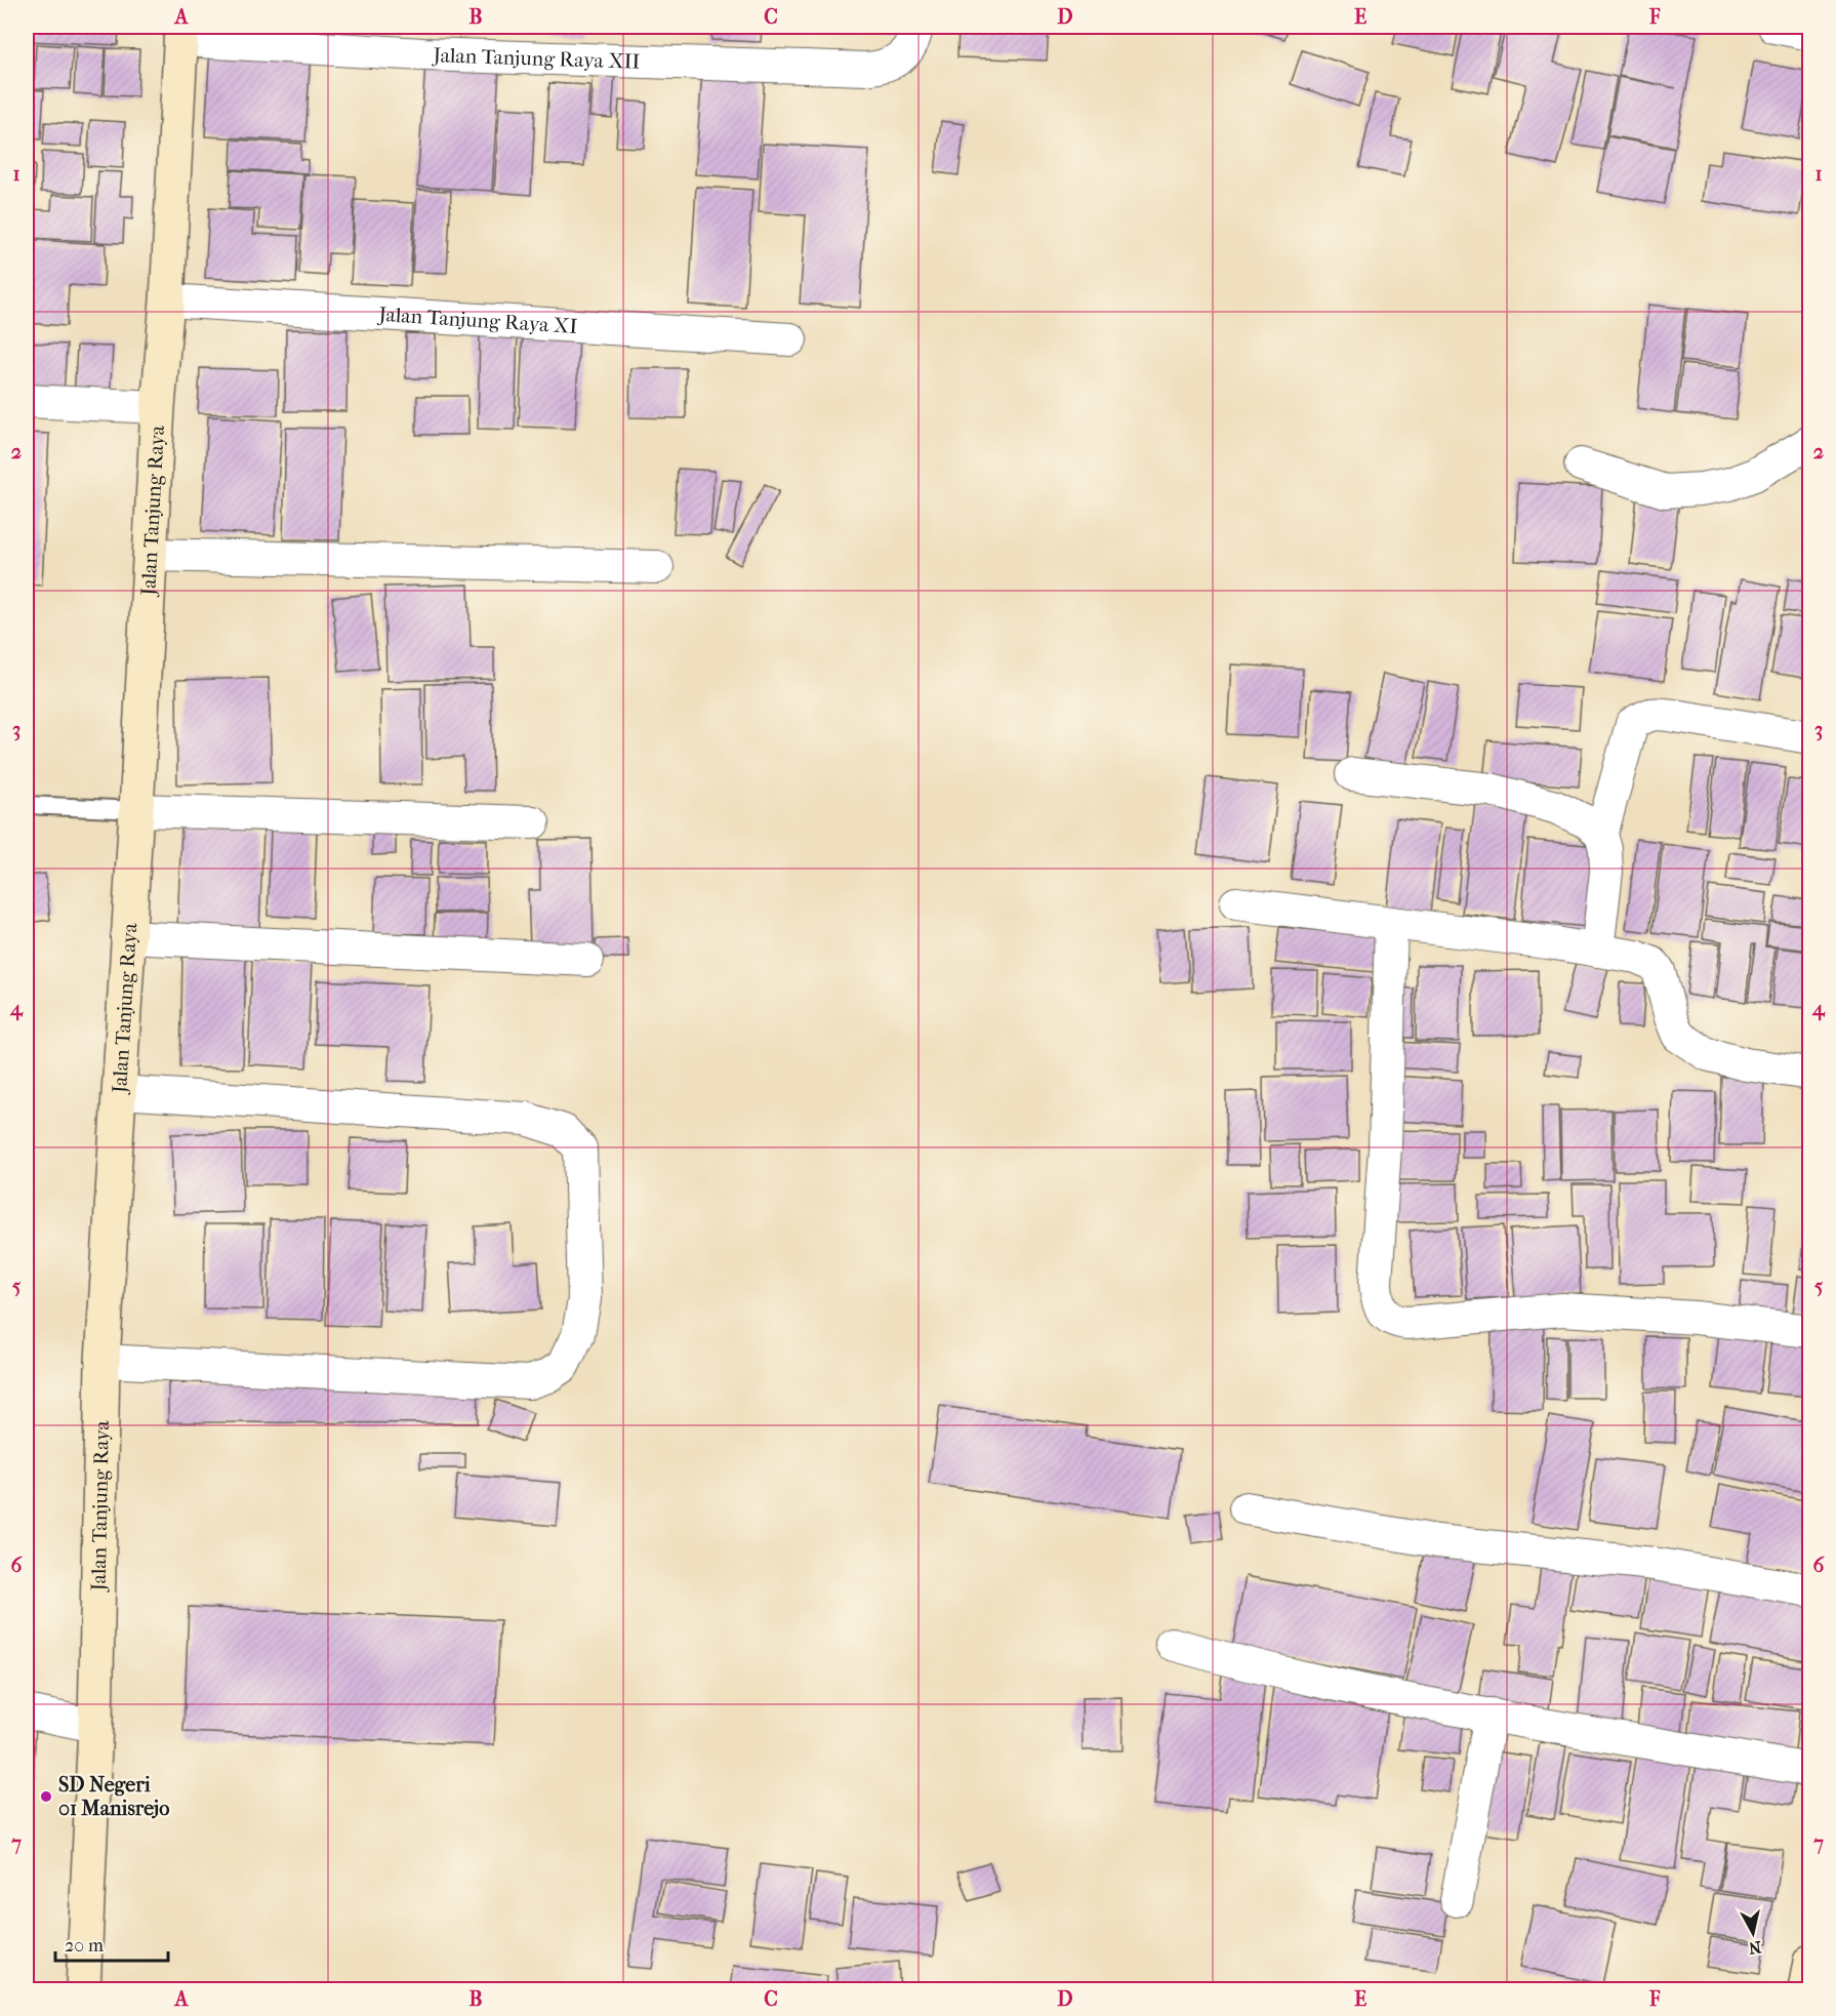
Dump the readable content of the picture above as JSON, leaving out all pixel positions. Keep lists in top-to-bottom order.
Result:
{
  "streets": {
    "main road": ["Jalan Tanjung Raya"],
    "street": ["Jalan Tanjung Raya XII", "Jalan Tanjung Raya XI"]
  },
  "crossings": [
    ["Jalan Tanjung Raya XII", "Jalan Tanjung Raya"],
    ["Jalan Tanjung Raya XI", "Jalan Tanjung Raya"]
  ],
  "places": ["SD Negeri 01 Manisrejo"],
  "scale_bar": "20 m",
  "north": "bottom",
  "grid": {
    "columns": [
      "A",
      "B",
      "C",
      "D",
      "E",
      "F"
    ],
    "rows": [
      "1",
      "2",
      "3",
      "4",
      "5",
      "6",
      "7"
    ]
  }
}
